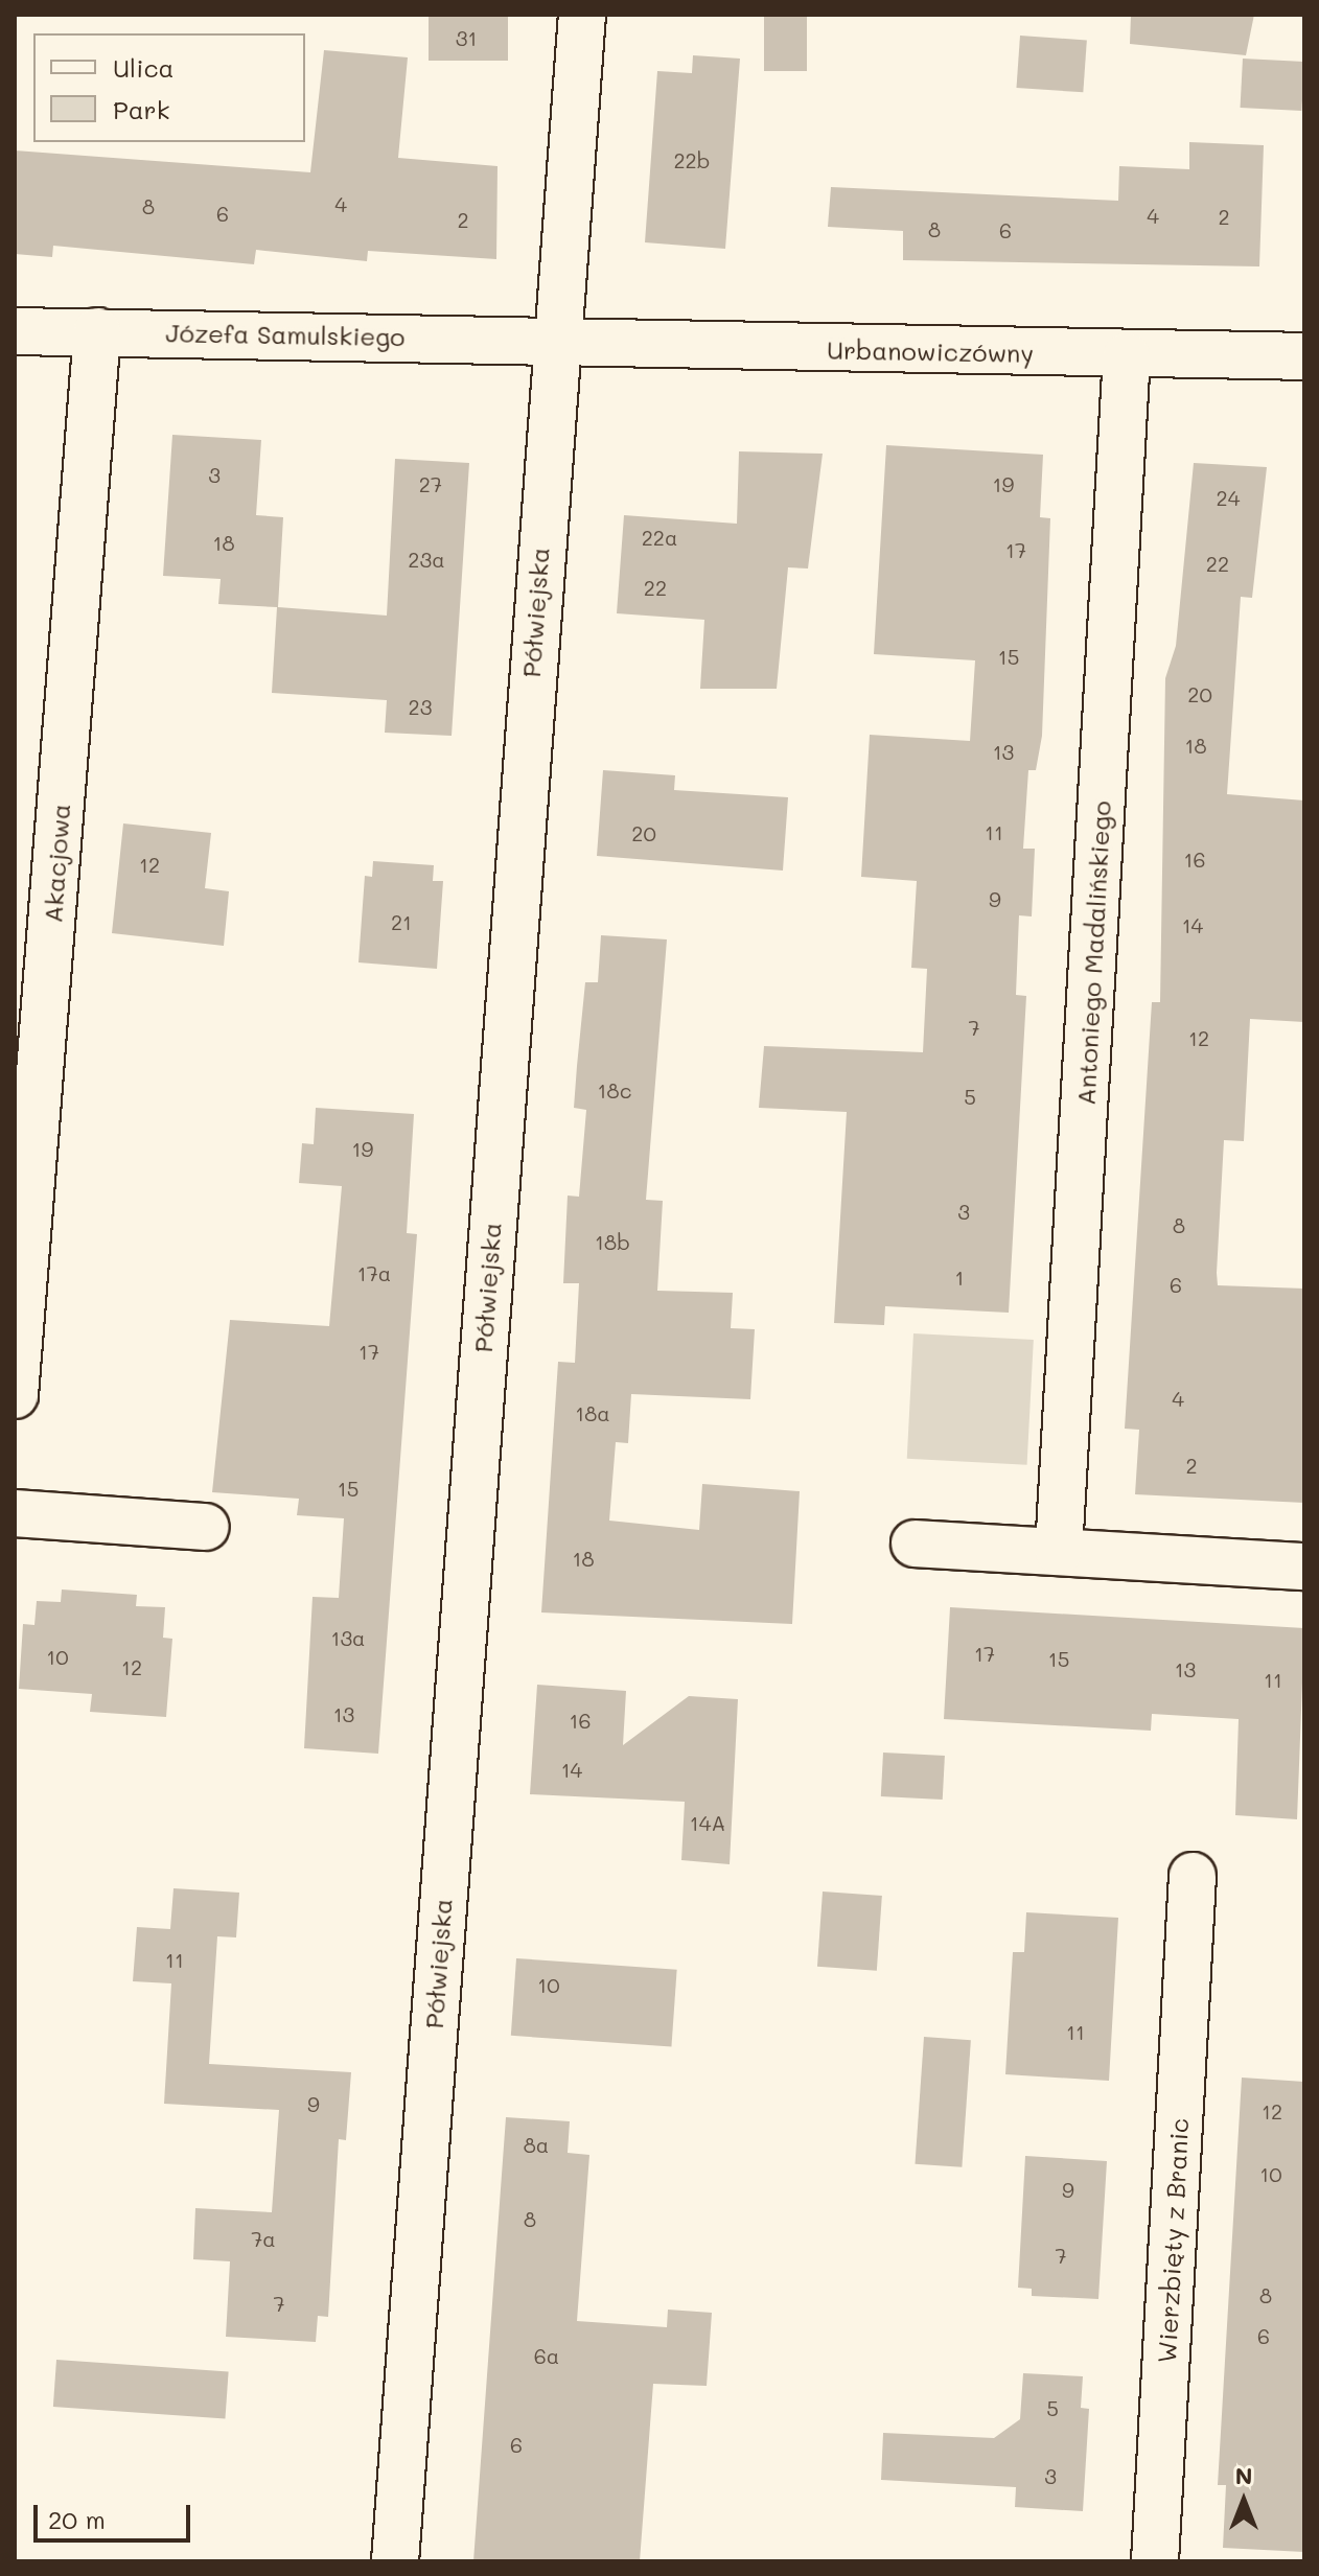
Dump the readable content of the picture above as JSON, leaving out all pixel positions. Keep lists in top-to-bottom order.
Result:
{
  "streets": {
    "street": [
      "Józefa Samulskiego",
      "Urbanowiczówny",
      "Półwiejska",
      "Akacjowa",
      "Antoniego Madalińskiego",
      "Wierzbięty z Branic"
    ]
  },
  "crossings": [
    ["Józefa Samulskiego", "Urbanowiczówny"],
    ["Józefa Samulskiego", "Półwiejska"],
    ["Józefa Samulskiego", "Akacjowa"],
    ["Urbanowiczówny", "Półwiejska"],
    ["Urbanowiczówny", "Antoniego Madalińskiego"]
  ],
  "house_numbers": [
    "31",
    "22b",
    "4",
    "8",
    "6",
    "4",
    "2",
    "2",
    "8",
    "6",
    "3",
    "27",
    "19",
    "24",
    "22a",
    "18",
    "17",
    "23a",
    "22",
    "22",
    "15",
    "20",
    "23",
    "18",
    "13",
    "11",
    "20",
    "16",
    "12",
    "9",
    "21",
    "14",
    "7",
    "12",
    "18c",
    "5",
    "19",
    "3",
    "8",
    "18b",
    "17a",
    "1",
    "6",
    "17",
    "4",
    "18a",
    "2",
    "15",
    "18",
    "13a",
    "17",
    "10",
    "15",
    "12",
    "13",
    "11",
    "13",
    "16",
    "14",
    "14A",
    "11",
    "10",
    "11",
    "9",
    "12",
    "8a",
    "10",
    "9",
    "8",
    "7a",
    "7",
    "8",
    "7",
    "6",
    "6a",
    "5",
    "6",
    "3"
  ],
  "legend": ["Ulica", "Park"],
  "scale_bar": "20 m",
  "north": "top"
}
